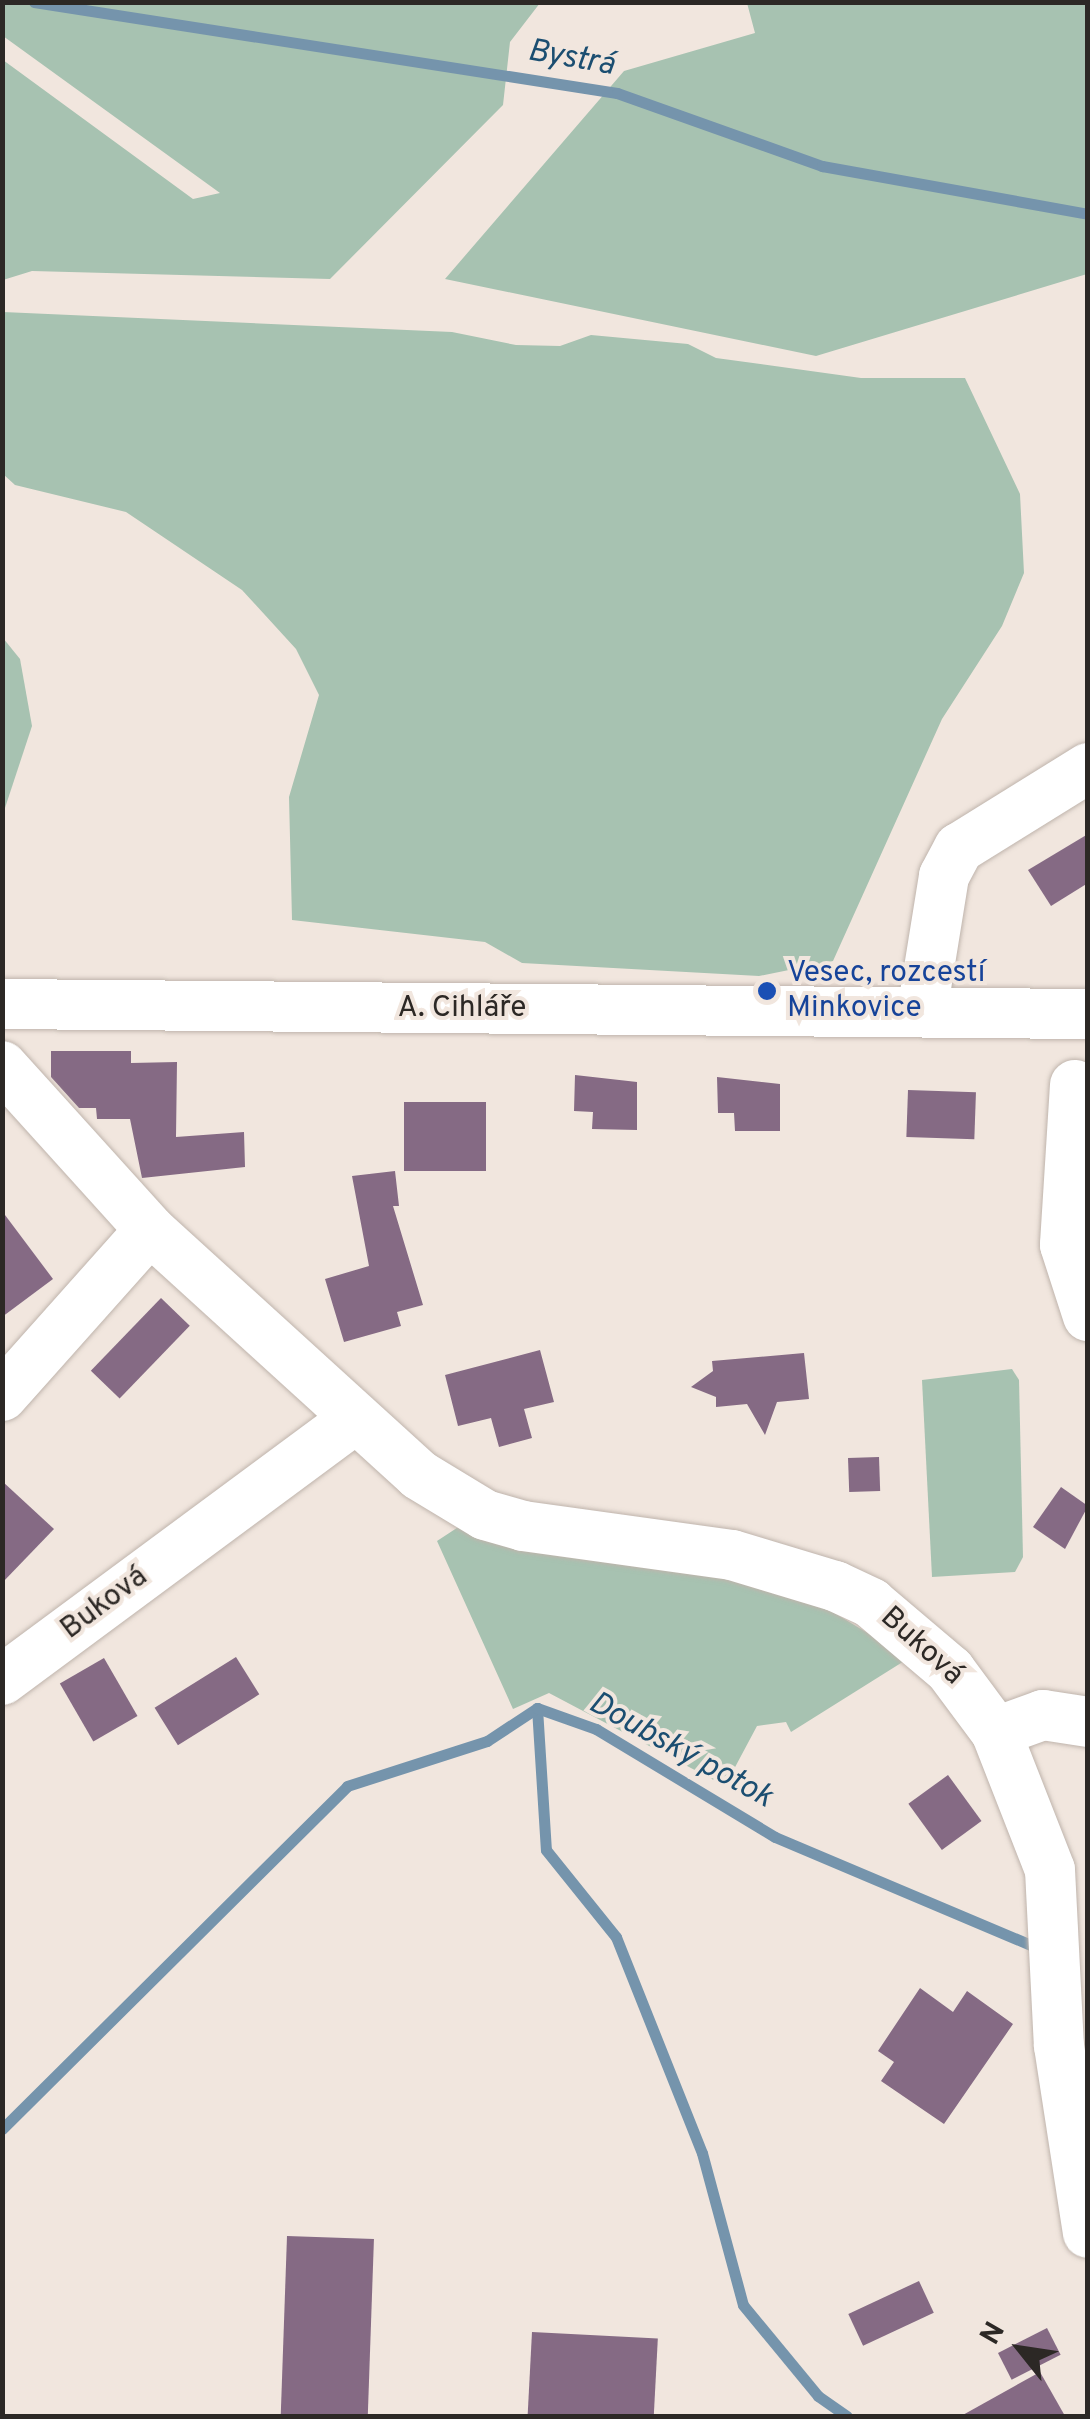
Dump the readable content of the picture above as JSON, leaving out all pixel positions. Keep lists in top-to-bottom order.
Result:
{
  "streets": {
    "street": ["A. Cihláře", "Buková"]
  },
  "water": ["Bystrá", "Doubský potok"],
  "places": ["Vesec, rozcestí Minkovice"],
  "north": "top left"
}
